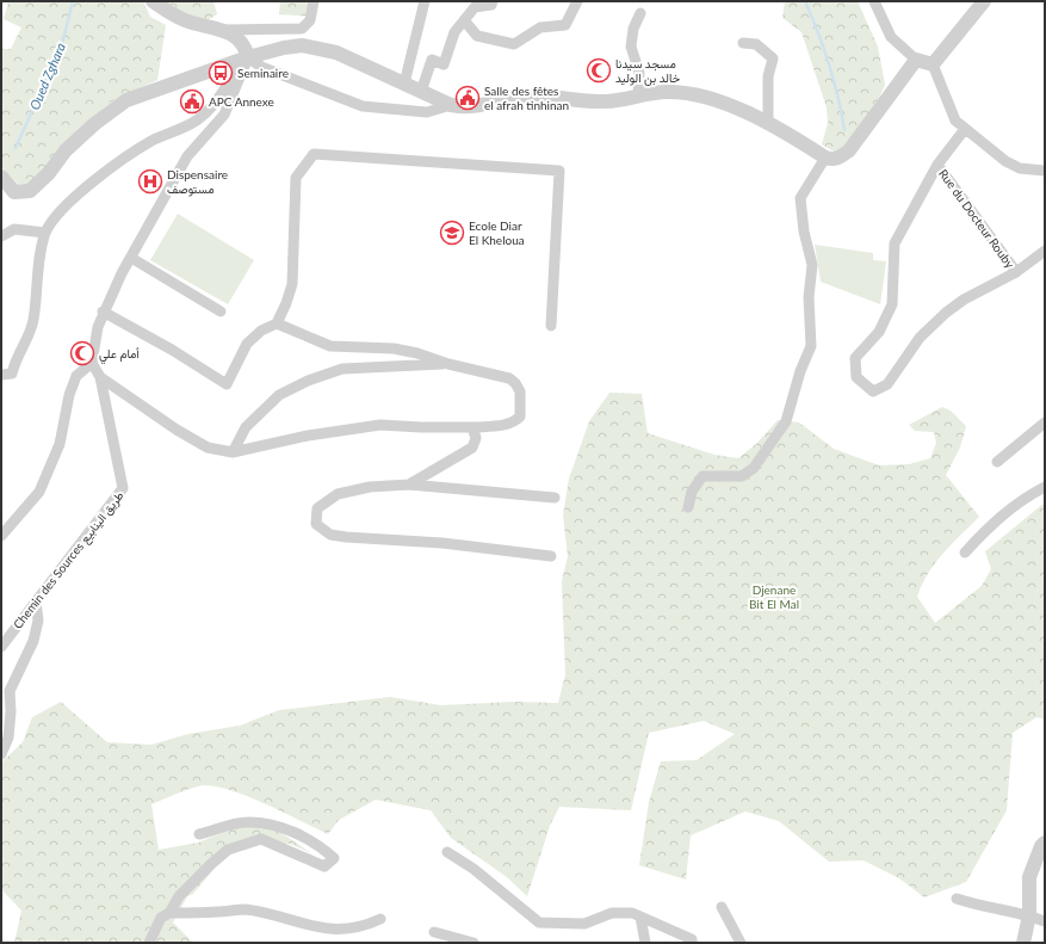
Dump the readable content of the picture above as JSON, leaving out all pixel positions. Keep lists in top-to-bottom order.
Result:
{
  "streets": {
    "street": ["Rue du Docteur Rouby", "Chemin des Sources طريق الينابيع"]
  },
  "water": ["Oued Zghara"],
  "parks": ["Djenane Bit El Mal"],
  "places": {
    "mosque": ["مسجد سيدنا خالد بن الوليد", "أمام علي"],
    "bus stop": ["Seminaire"],
    "public building": ["Salle des fêtes el afrah tinhinan", "APC Annexe"],
    "hospital": ["Dispensaire مستوصف"],
    "school or university": ["Ecole Diar El Kheloua"]
  }
}
